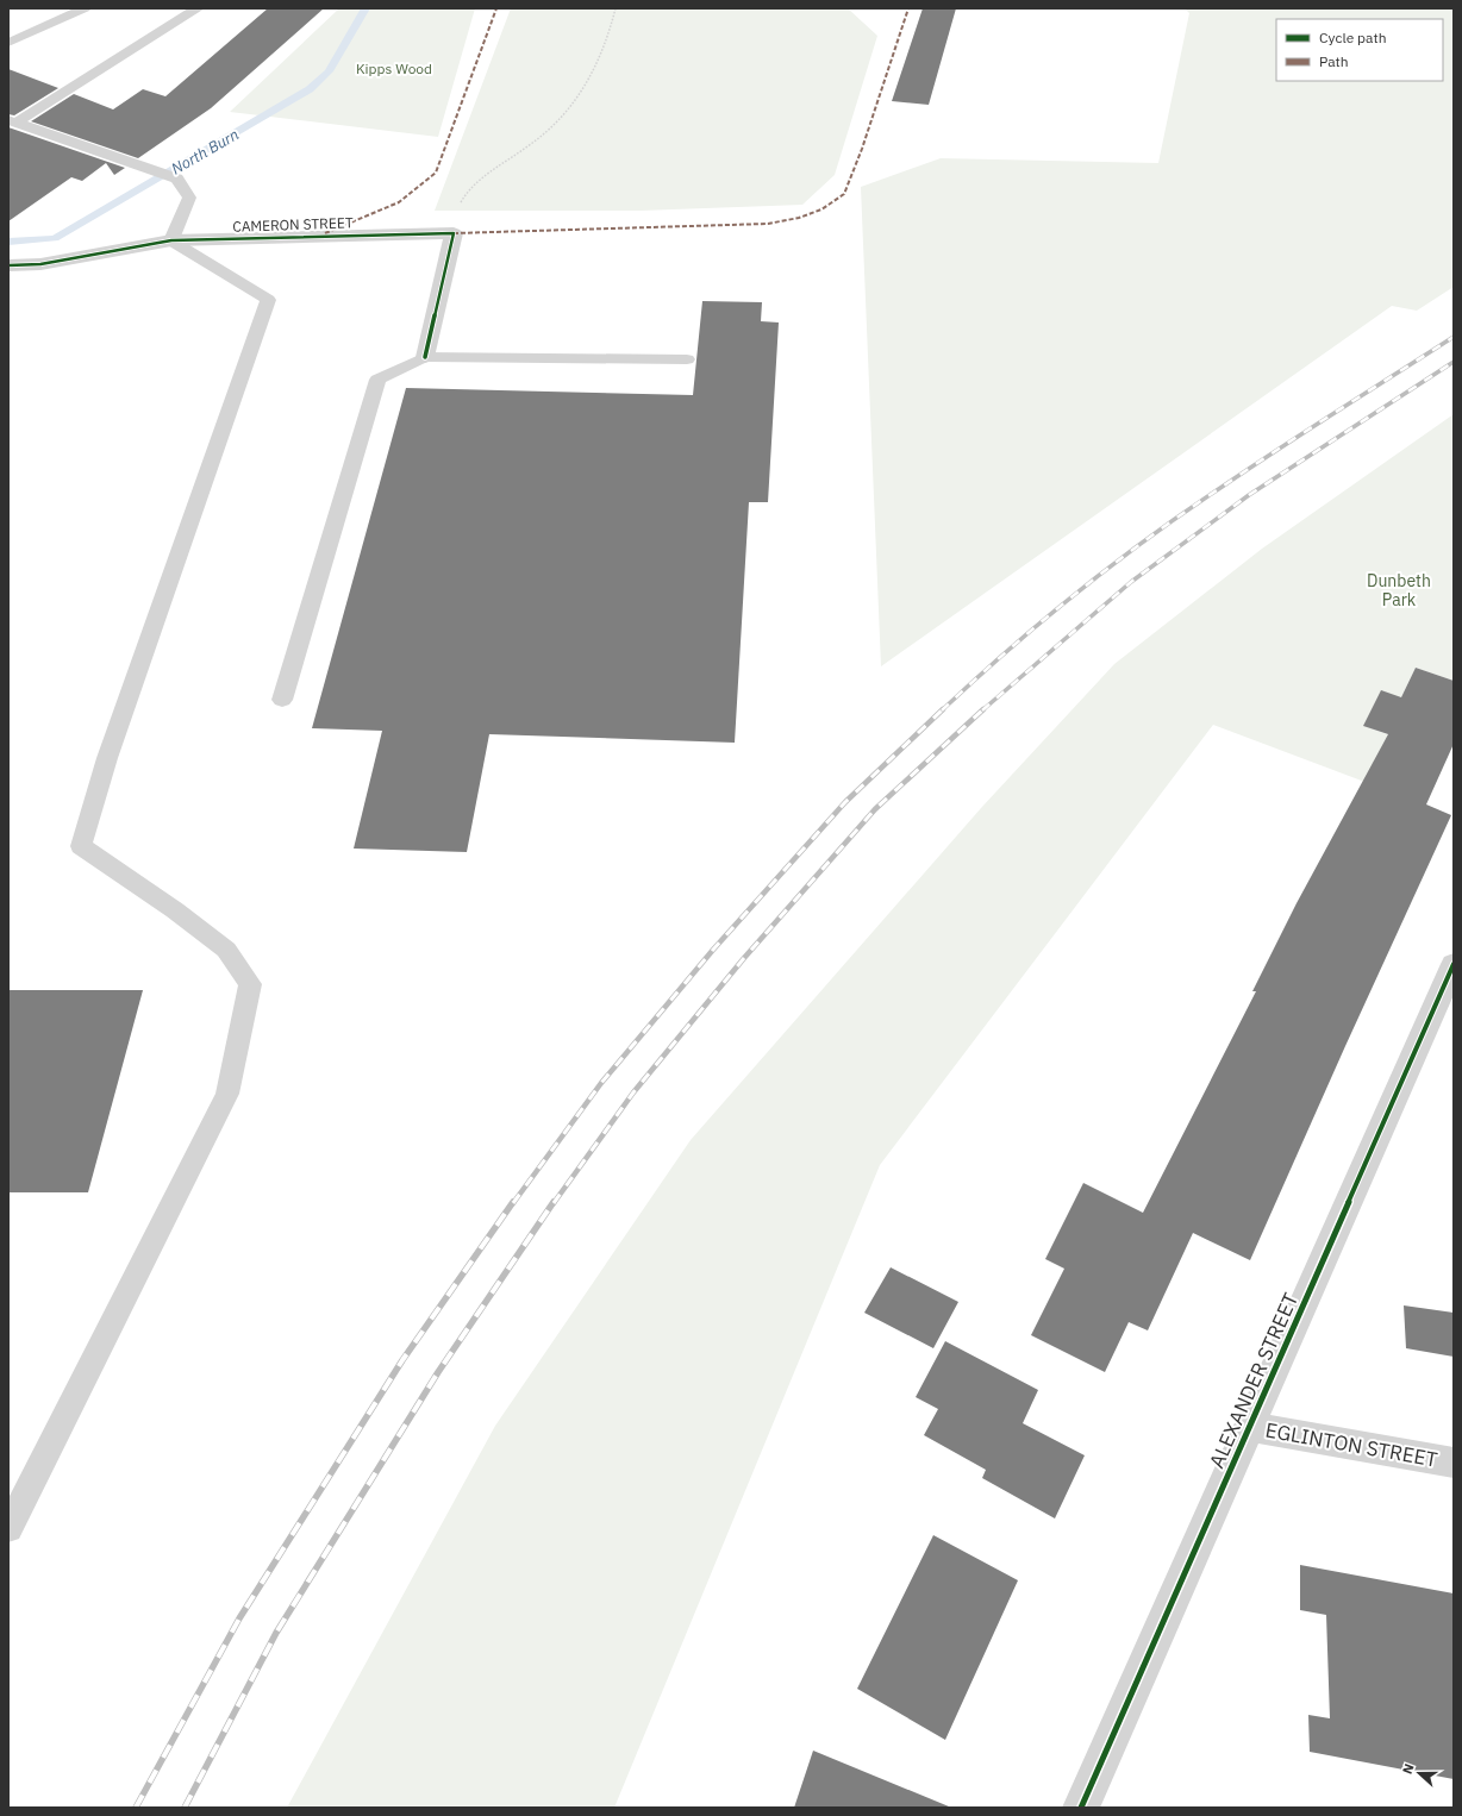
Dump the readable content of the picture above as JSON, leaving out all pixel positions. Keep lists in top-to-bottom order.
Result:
{
  "streets": {
    "street": ["CAMERON STREET", "ALEXANDER STREET", "EGLINTON STREET"]
  },
  "crossings": [
    ["ALEXANDER STREET", "EGLINTON STREET"]
  ],
  "water": ["North Burn"],
  "parks": ["Kipps Wood", "Dunbeth Park"],
  "legend": ["Cycle path", "Path"],
  "north": "left"
}
